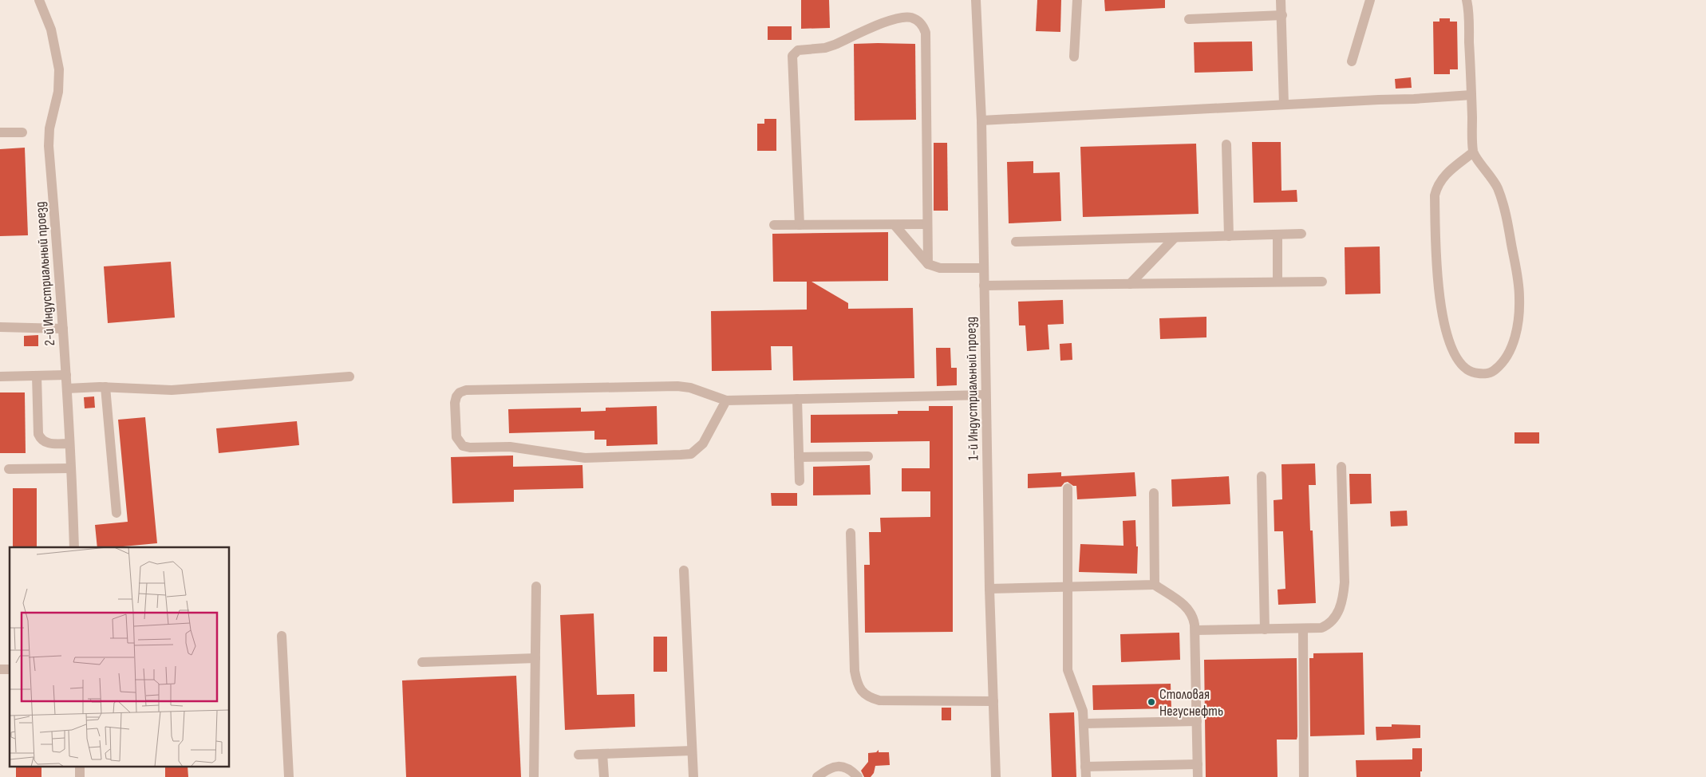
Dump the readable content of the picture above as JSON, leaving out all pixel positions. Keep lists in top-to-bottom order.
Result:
{
  "streets": {
    "street": ["2-й Индустриальный проезд", "1-й Индустриальный проезд"]
  },
  "places": ["Столовая Негуснефть"]
}
